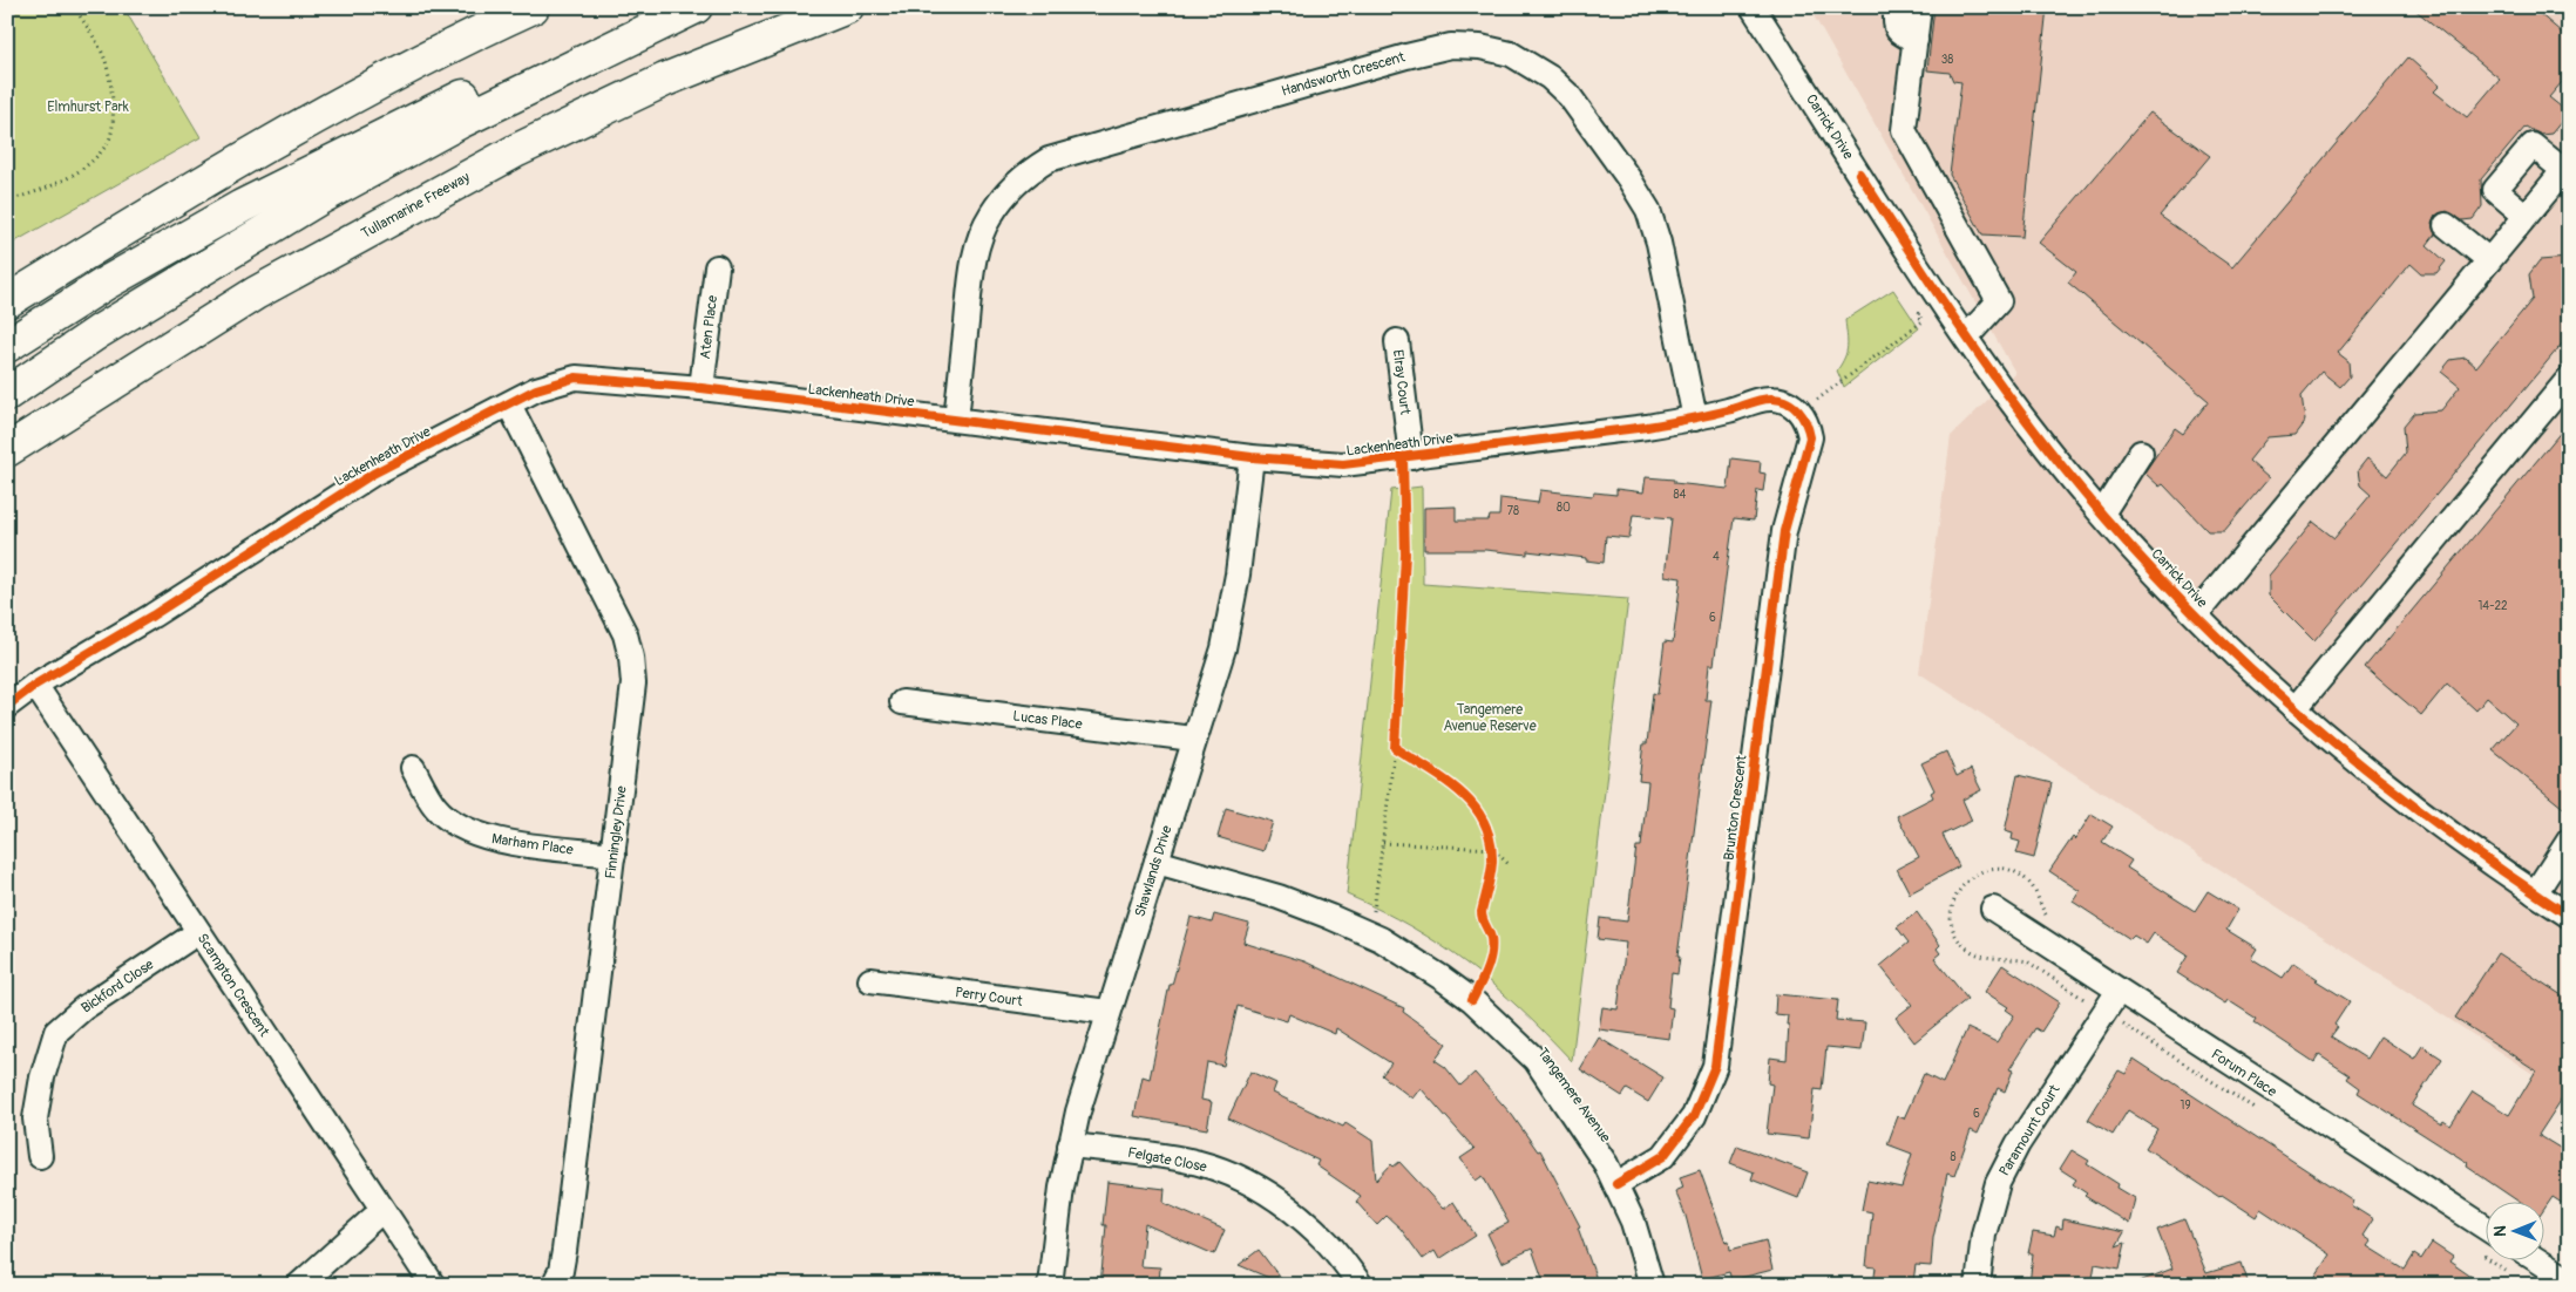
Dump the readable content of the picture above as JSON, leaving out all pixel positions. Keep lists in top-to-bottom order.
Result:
{
  "streets": {
    "highway": ["Tullamarine Freeway"],
    "street": [
      "Handsworth Crescent",
      "Carrick Drive",
      "Aten Place",
      "Elray Court",
      "Lackenheath Drive",
      "Lucas Place",
      "Brunton Crescent",
      "Finningley Drive",
      "Marham Place",
      "Shawlands Drive",
      "Scampton Crescent",
      "Bickford Close",
      "Perry Court",
      "Forum Place",
      "Tangemere Avenue",
      "Paramount Court",
      "Felgate Close"
    ]
  },
  "crossings": [
    ["Handsworth Crescent", "Lackenheath Drive"],
    ["Aten Place", "Lackenheath Drive"],
    ["Elray Court", "Lackenheath Drive"],
    ["Lackenheath Drive", "Brunton Crescent"],
    ["Lackenheath Drive", "Finningley Drive"],
    ["Lackenheath Drive", "Shawlands Drive"],
    ["Lackenheath Drive", "Scampton Crescent"],
    ["Lucas Place", "Shawlands Drive"],
    ["Brunton Crescent", "Tangemere Avenue"],
    ["Finningley Drive", "Marham Place"],
    ["Shawlands Drive", "Perry Court"],
    ["Shawlands Drive", "Tangemere Avenue"],
    ["Shawlands Drive", "Felgate Close"],
    ["Scampton Crescent", "Bickford Close"],
    ["Forum Place", "Paramount Court"]
  ],
  "parks": ["Elmhurst Park", "Tangemere Avenue Reserve"],
  "house_numbers": [
    "38",
    "84",
    "80",
    "78",
    "4",
    "14-22",
    "6",
    "19",
    "6",
    "8"
  ],
  "north": "left"
}
